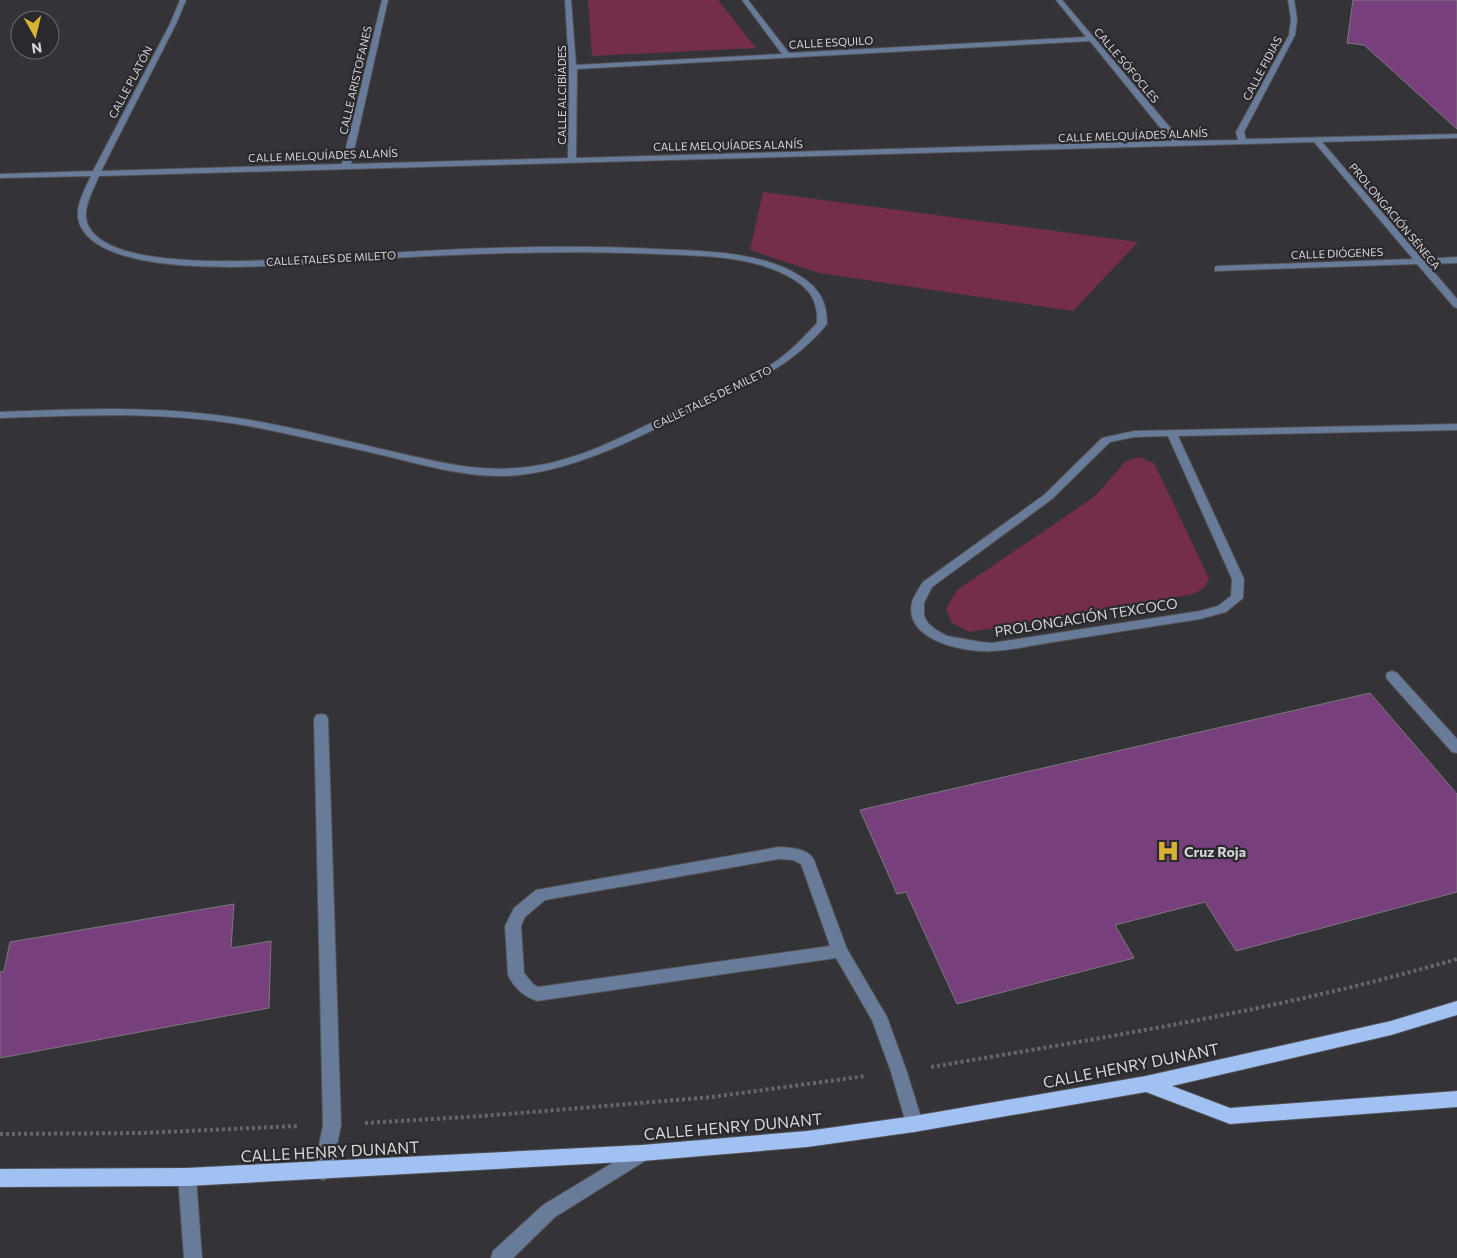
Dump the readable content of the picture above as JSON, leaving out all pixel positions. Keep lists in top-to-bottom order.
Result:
{
  "streets": {
    "main road": ["CALLE HENRY DUNANT"],
    "street": [
      "CALLE ESQUILO",
      "CALLE SÓFOCLES",
      "CALLE FIDIAS",
      "CALLE ARISTOFANES",
      "CALLE PLATÓN",
      "CALLE ALCIBÍADES",
      "CALLE MELQUÍADES ALANÍS",
      "PROLONGACIÓN SÉNECA",
      "CALLE DIÓGENES",
      "CALLE TALES DE MILETO",
      "PROLONGACIÓN TEXCOCO"
    ]
  },
  "crossings": [
    ["CALLE ESQUILO", "CALLE SÓFOCLES"],
    ["CALLE ESQUILO", "CALLE ALCIBÍADES"],
    ["CALLE SÓFOCLES", "CALLE MELQUÍADES ALANÍS"],
    ["CALLE FIDIAS", "CALLE MELQUÍADES ALANÍS"],
    ["CALLE ARISTOFANES", "CALLE MELQUÍADES ALANÍS"],
    ["CALLE PLATÓN", "CALLE MELQUÍADES ALANÍS"],
    ["CALLE PLATÓN", "CALLE TALES DE MILETO"],
    ["CALLE ALCIBÍADES", "CALLE MELQUÍADES ALANÍS"],
    ["CALLE MELQUÍADES ALANÍS", "PROLONGACIÓN SÉNECA"],
    ["CALLE MELQUÍADES ALANÍS", "CALLE TALES DE MILETO"],
    ["PROLONGACIÓN SÉNECA", "CALLE DIÓGENES"]
  ],
  "places": {
    "hospital": ["Cruz Roja"]
  },
  "north": "bottom"
}
